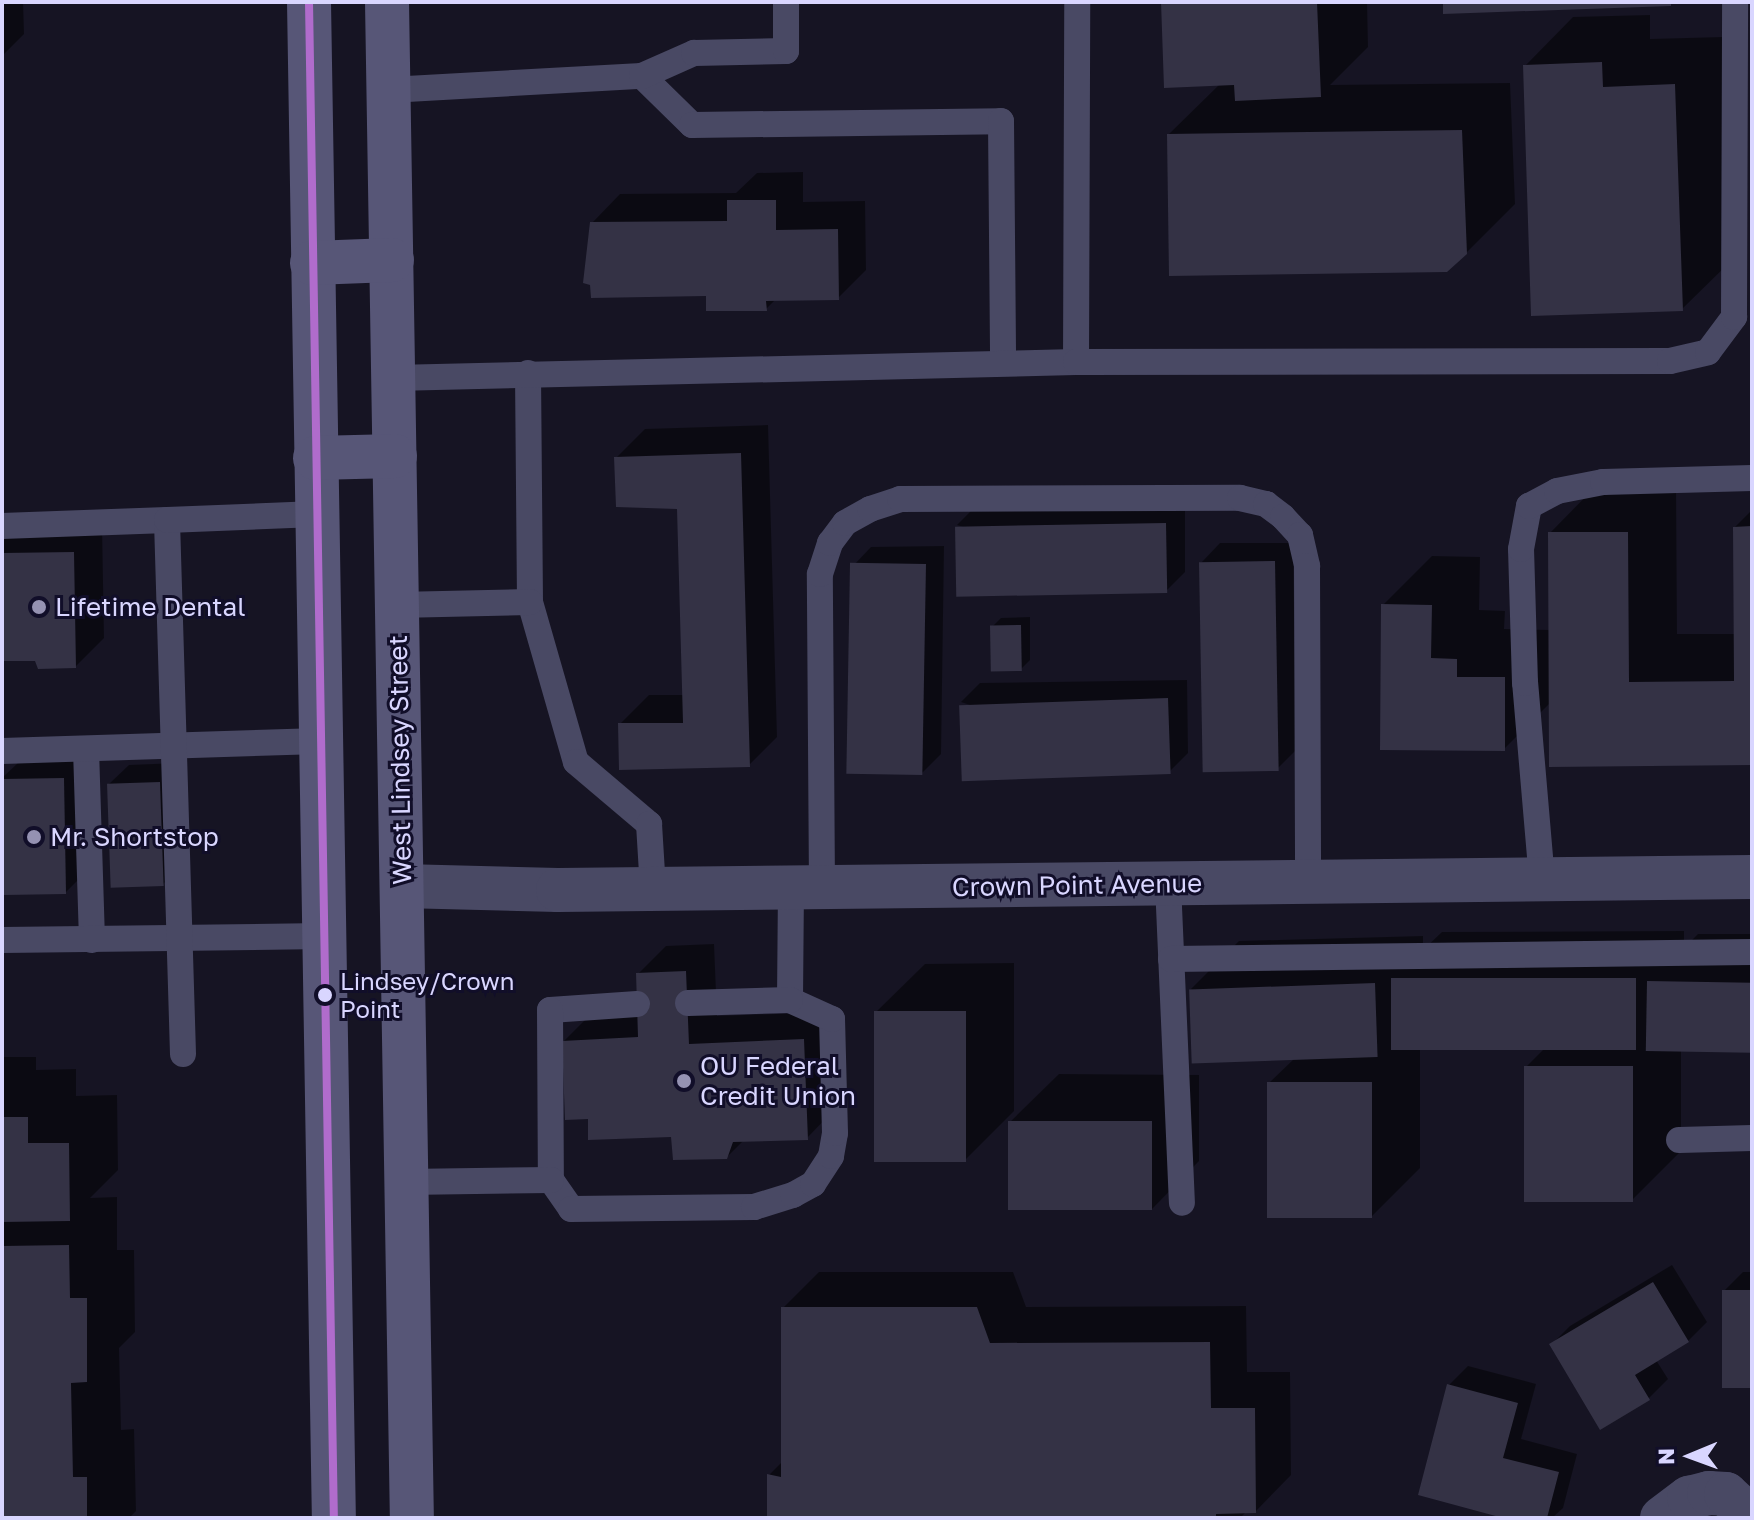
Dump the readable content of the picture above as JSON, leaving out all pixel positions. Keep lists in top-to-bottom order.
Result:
{
  "streets": {
    "street": ["West Lindsey Street", "Crown Point Avenue"]
  },
  "crossings": [
    ["West Lindsey Street", "Crown Point Avenue"]
  ],
  "places": [
    "Lifetime Dental",
    "Mr. Shortstop",
    "Lindsey/Crown Point",
    "OU Federal Credit Union"
  ],
  "north": "left"
}
